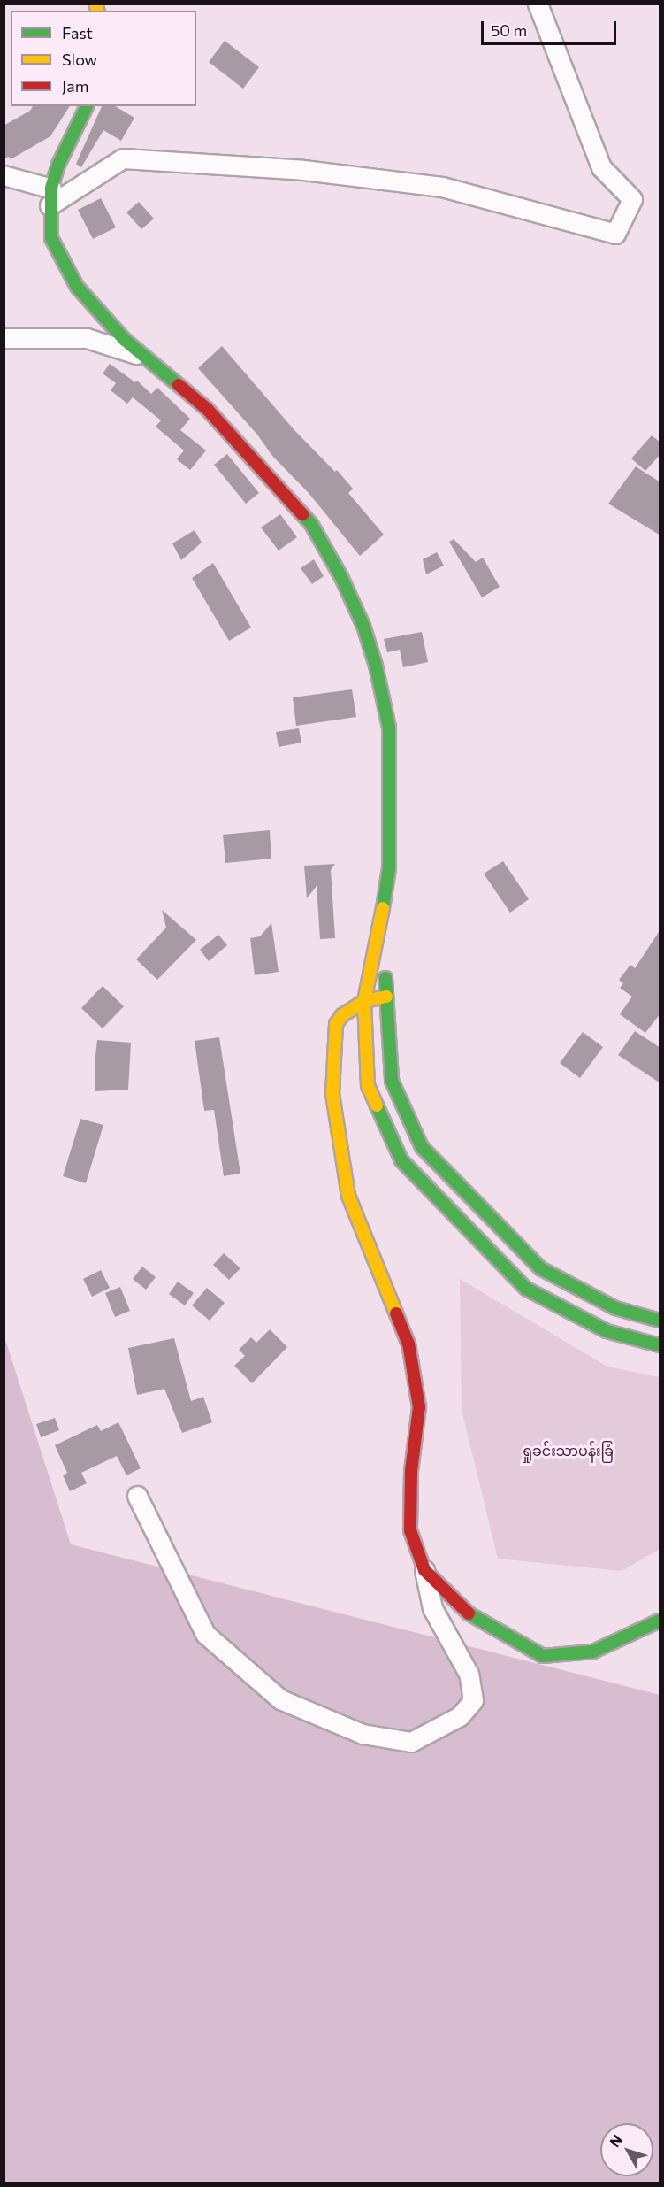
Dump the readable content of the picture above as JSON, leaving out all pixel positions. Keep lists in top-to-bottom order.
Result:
{
  "parks": ["ရှုခင်းသာပန်းခြံ"],
  "legend": ["Fast", "Slow", "Jam"],
  "scale_bar": "50 m",
  "north": "top left"
}
